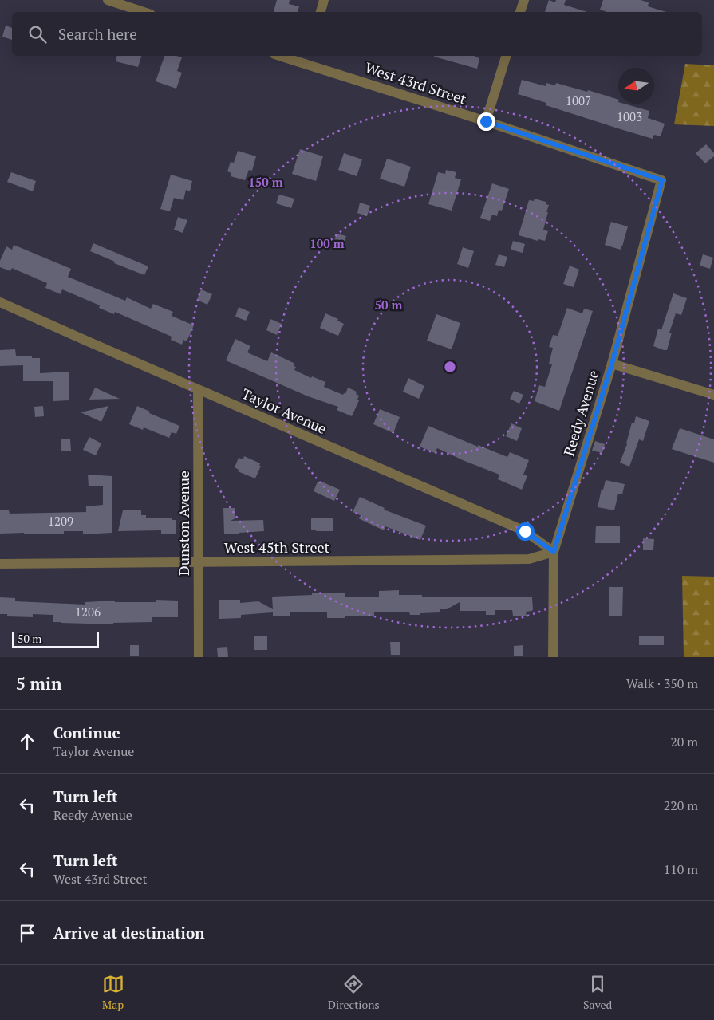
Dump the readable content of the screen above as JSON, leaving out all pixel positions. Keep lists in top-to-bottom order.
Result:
{
  "streets": {
    "street": [
      "West 43rd Street",
      "Taylor Avenue",
      "Reedy Avenue",
      "Dunston Avenue",
      "West 45th Street"
    ]
  },
  "crossings": [
    ["West 43rd Street", "Reedy Avenue"],
    ["Taylor Avenue", "Reedy Avenue"],
    ["Taylor Avenue", "Dunston Avenue"],
    ["Taylor Avenue", "West 45th Street"],
    ["Reedy Avenue", "West 45th Street"],
    ["Dunston Avenue", "West 45th Street"]
  ],
  "house_numbers": [
    "1007",
    "1003",
    "1209",
    "1206"
  ],
  "scale_bar": "50 m",
  "north": "left",
  "page": {
    "search": "Search here",
    "scale": "50 m",
    "heading": ["5 min", "Walk · 350 m"],
    "list": [
      ["Continue", "Taylor Avenue", "20 m"],
      ["Turn left", "Reedy Avenue", "220 m"],
      ["Turn left", "West 43rd Street", "110 m"],
      "Arrive at destination"
    ],
    "nav": ["Map", "Directions", "Saved"]
  },
  "rings": ["150 m", "100 m", "50 m"]
}
